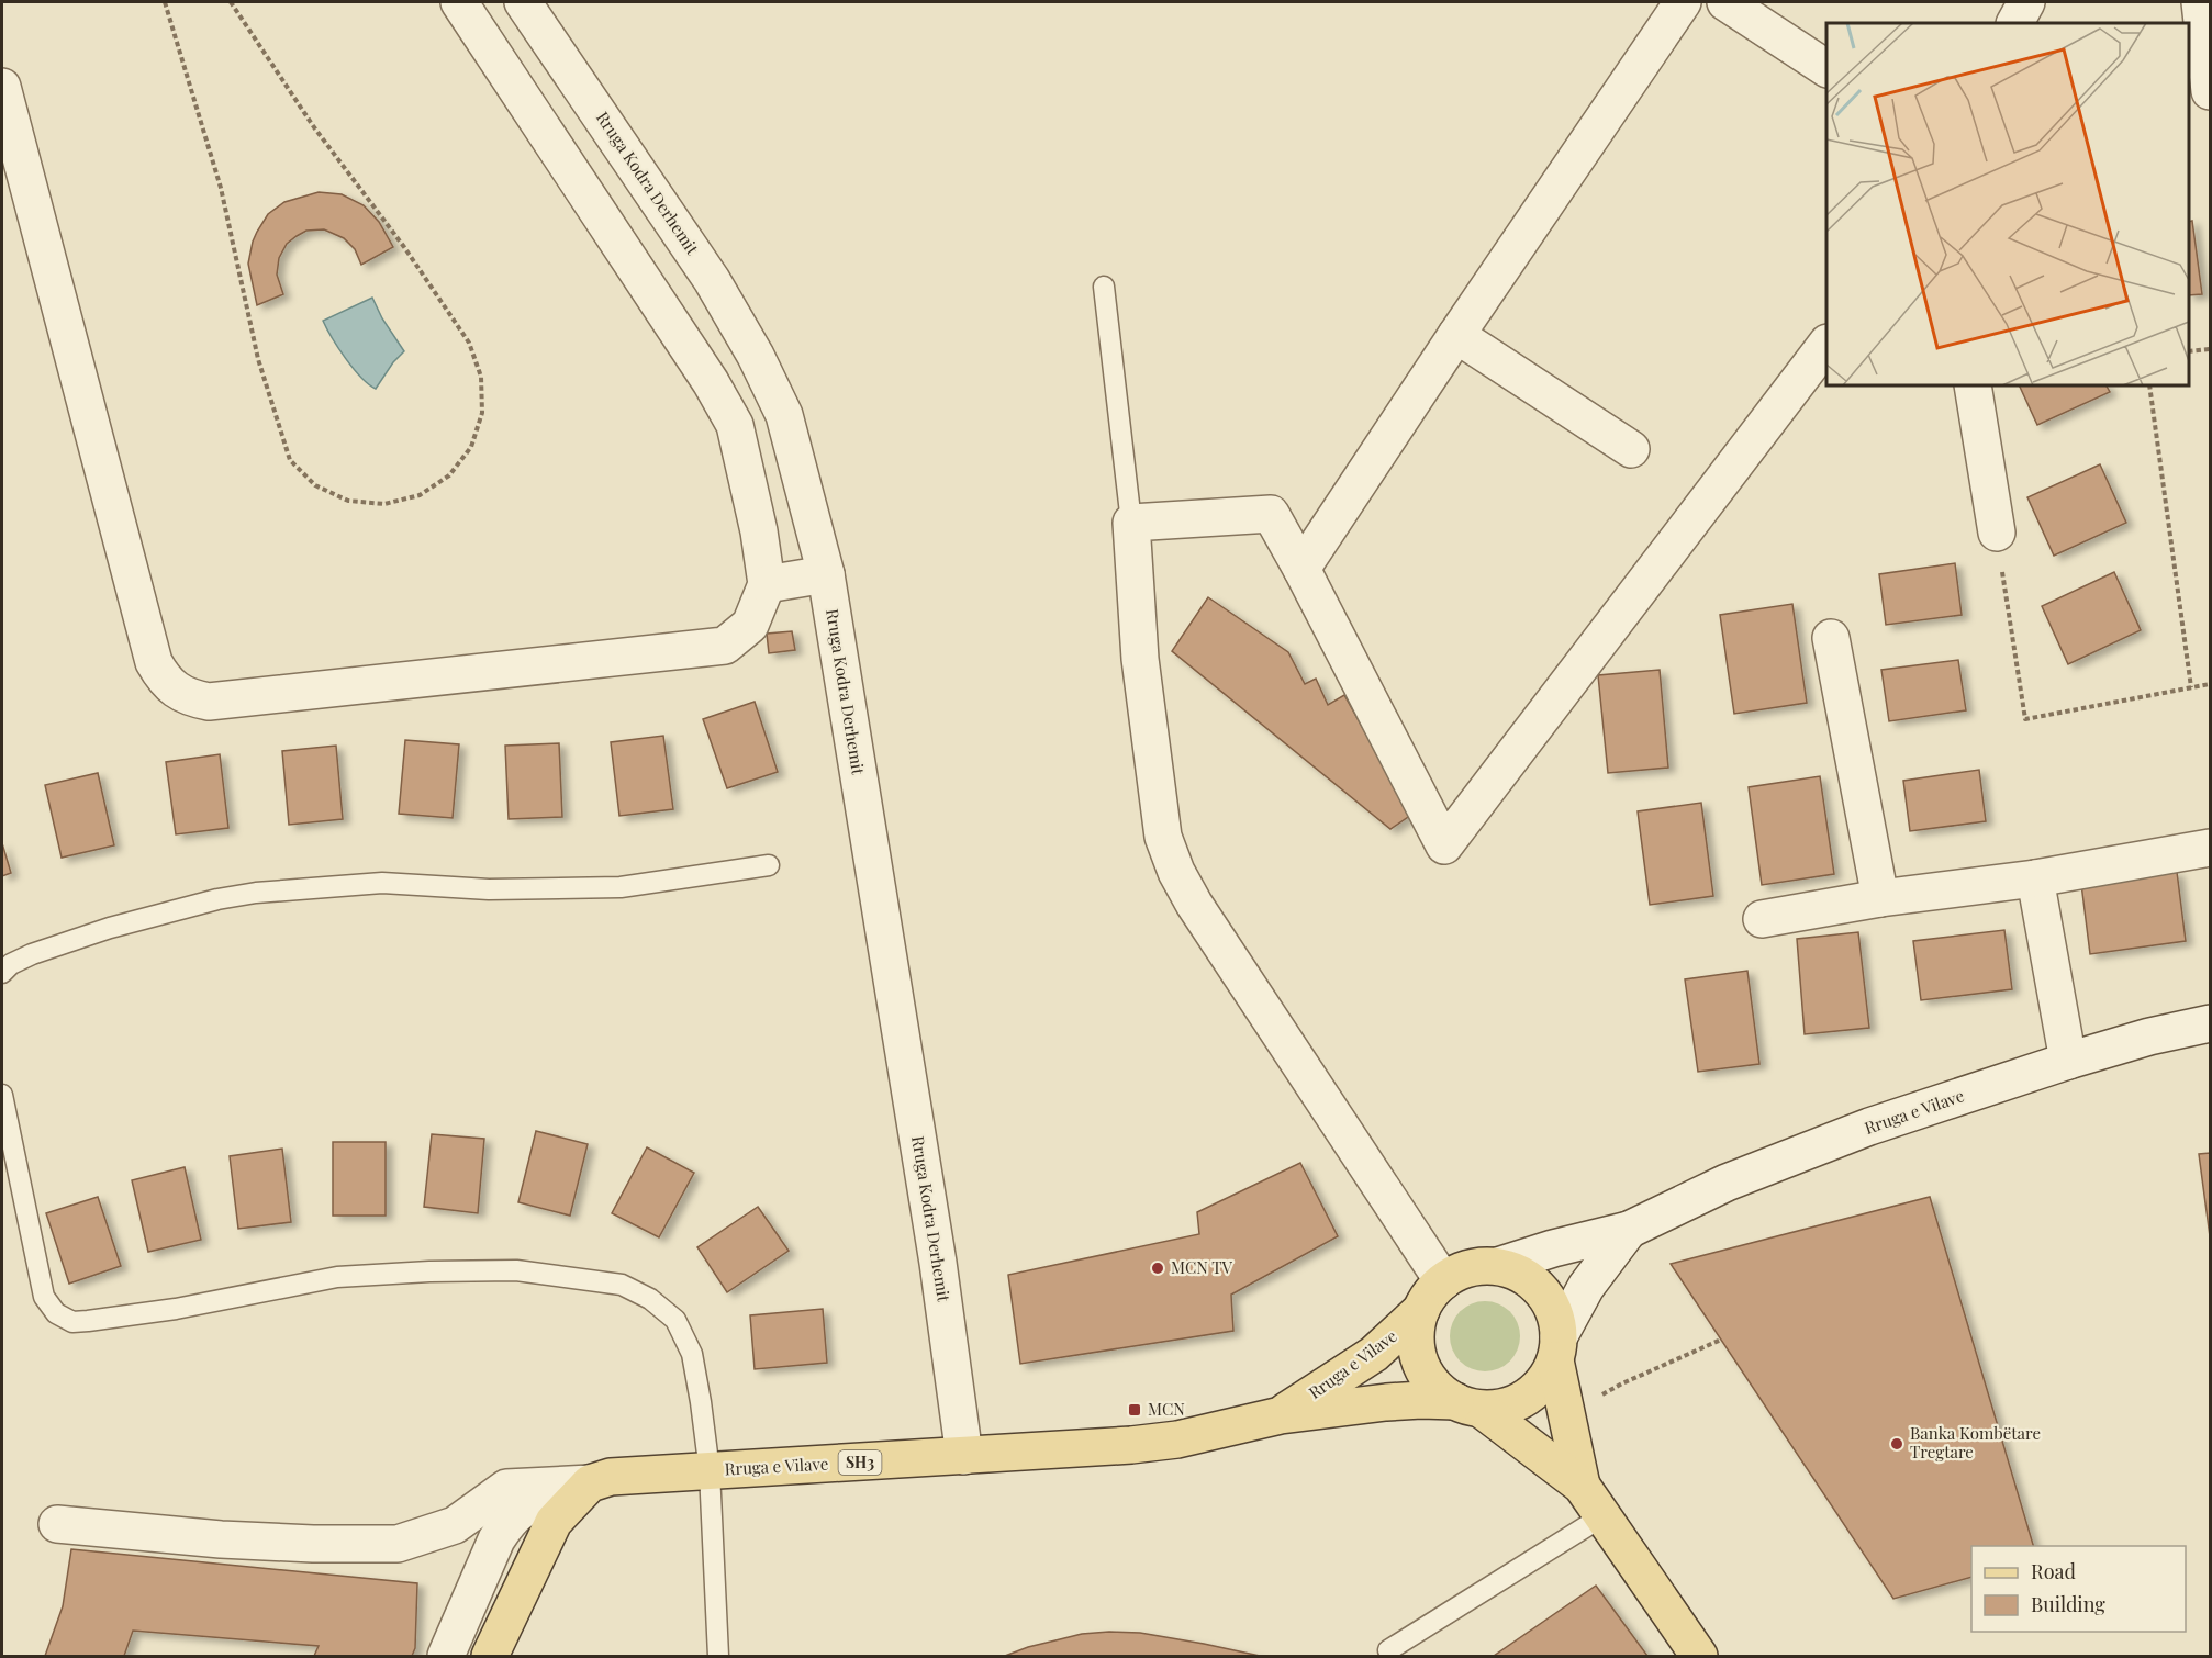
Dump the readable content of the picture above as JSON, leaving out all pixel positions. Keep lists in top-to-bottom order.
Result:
{
  "streets": {
    "main road": ["Rruga e Vilave", "SH3"],
    "street": ["Rruga Kodra Derhemit"]
  },
  "crossings": [
    ["Rruga Kodra Derhemit", "Rruga e Vilave"]
  ],
  "places": {
    "other": ["MCN TV", "Banka Kombëtare Tregtare"],
    "transit": ["MCN"]
  },
  "legend": ["Road", "Building"]
}
